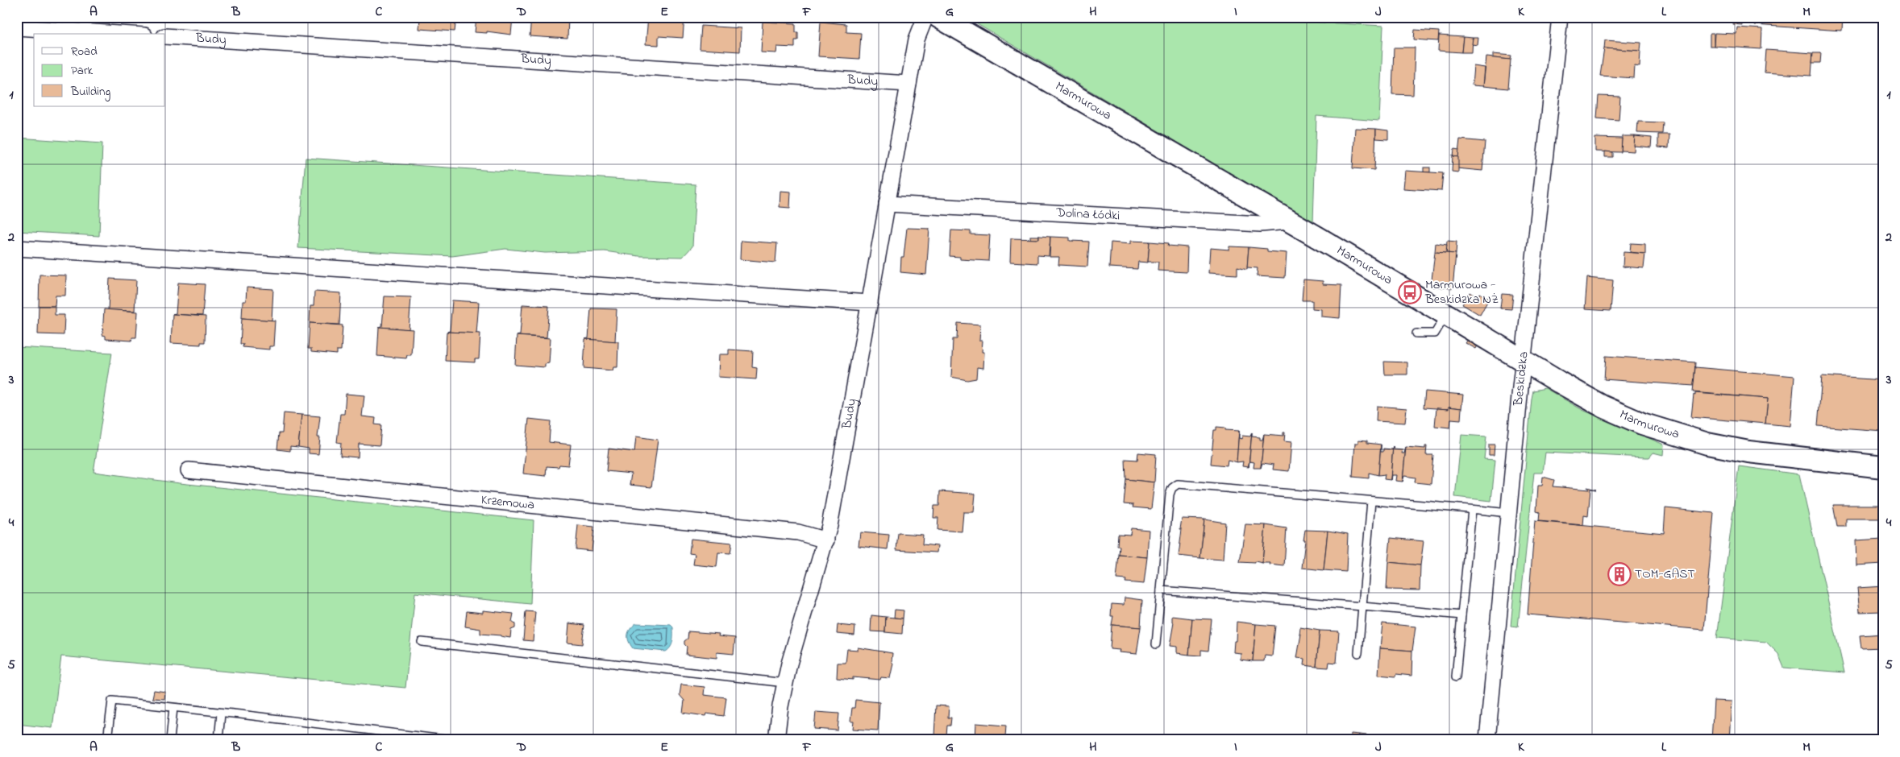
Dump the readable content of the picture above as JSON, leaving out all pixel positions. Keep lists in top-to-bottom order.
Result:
{
  "streets": {
    "street": [
      "Budy",
      "Marmurowa",
      "Dolina Łódki",
      "Beskidzka",
      "Krzemowa"
    ]
  },
  "crossings": [
    ["Budy", "Dolina Łódki"],
    ["Budy", "Krzemowa"],
    ["Marmurowa", "Dolina Łódki"],
    ["Marmurowa", "Beskidzka"]
  ],
  "places": {
    "bus stop": ["Marmurowa - Beskidzka NŻ"],
    "building": ["TOM-GAST"]
  },
  "legend": ["Road", "Park", "Building"],
  "grid": {
    "columns": [
      "A",
      "B",
      "C",
      "D",
      "E",
      "F",
      "G",
      "H",
      "I",
      "J",
      "K",
      "L",
      "M"
    ],
    "rows": [
      "1",
      "2",
      "3",
      "4",
      "5"
    ]
  }
}
